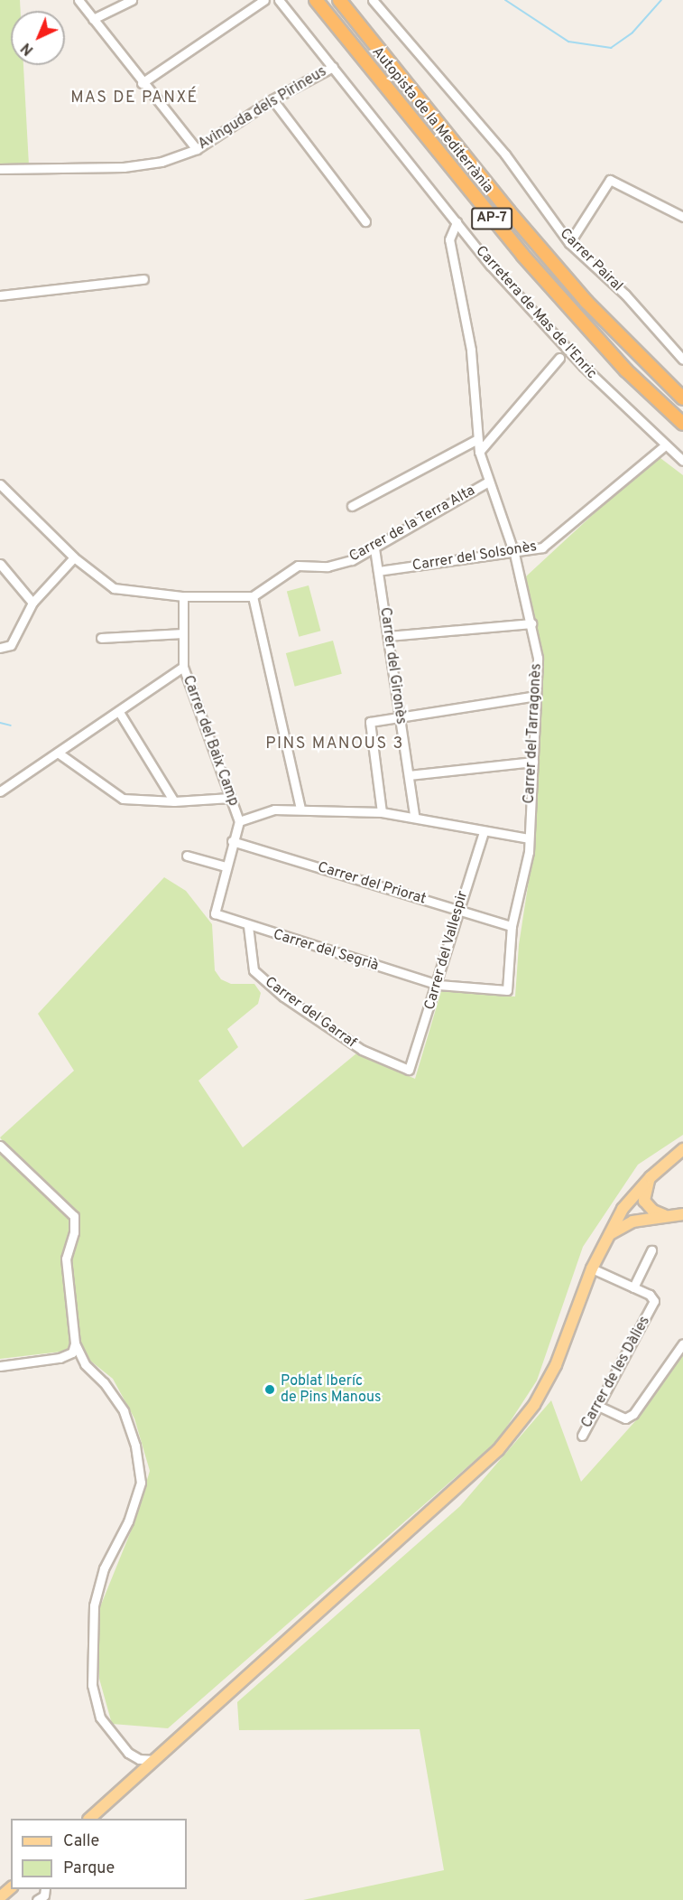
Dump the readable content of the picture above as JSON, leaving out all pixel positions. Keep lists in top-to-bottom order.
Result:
{
  "streets": {
    "highway": ["Autopista de la Mediterrània", "AP-7"],
    "street": [
      "Avinguda dels Pirineus",
      "Carrer Pairal",
      "Carretera de Mas de l'Enric",
      "Carrer de la Terra Alta",
      "Carrer del Solsonès",
      "Carrer del Gironès",
      "Carrer del Tarragonès",
      "Carrer del Baix Camp",
      "Carrer del Priorat",
      "Carrer del Segrià",
      "Carrer del Vallespir",
      "Carrer del Garraf",
      "Carrer de les Dàlies"
    ]
  },
  "crossings": [
    ["Avinguda dels Pirineus", "Carretera de Mas de l'Enric"],
    ["Carretera de Mas de l'Enric", "Carrer del Solsonès"],
    ["Carretera de Mas de l'Enric", "Carrer del Tarragonès"],
    ["Carrer de la Terra Alta", "Carrer del Gironès"],
    ["Carrer de la Terra Alta", "Carrer del Tarragonès"],
    ["Carrer del Solsonès", "Carrer del Gironès"],
    ["Carrer del Solsonès", "Carrer del Tarragonès"],
    ["Carrer del Tarragonès", "Carrer del Priorat"],
    ["Carrer del Tarragonès", "Carrer del Segrià"],
    ["Carrer del Tarragonès", "Carrer del Vallespir"],
    ["Carrer del Baix Camp", "Carrer del Priorat"],
    ["Carrer del Baix Camp", "Carrer del Segrià"],
    ["Carrer del Priorat", "Carrer del Vallespir"],
    ["Carrer del Segrià", "Carrer del Vallespir"],
    ["Carrer del Segrià", "Carrer del Garraf"],
    ["Carrer del Vallespir", "Carrer del Garraf"]
  ],
  "districts": ["MAS DE PANXÉ", "PINS MANOUS 3"],
  "places": ["Poblat Iberíc de Pins Manous"],
  "legend": ["Calle", "Parque"],
  "north": "bottom left"
}
